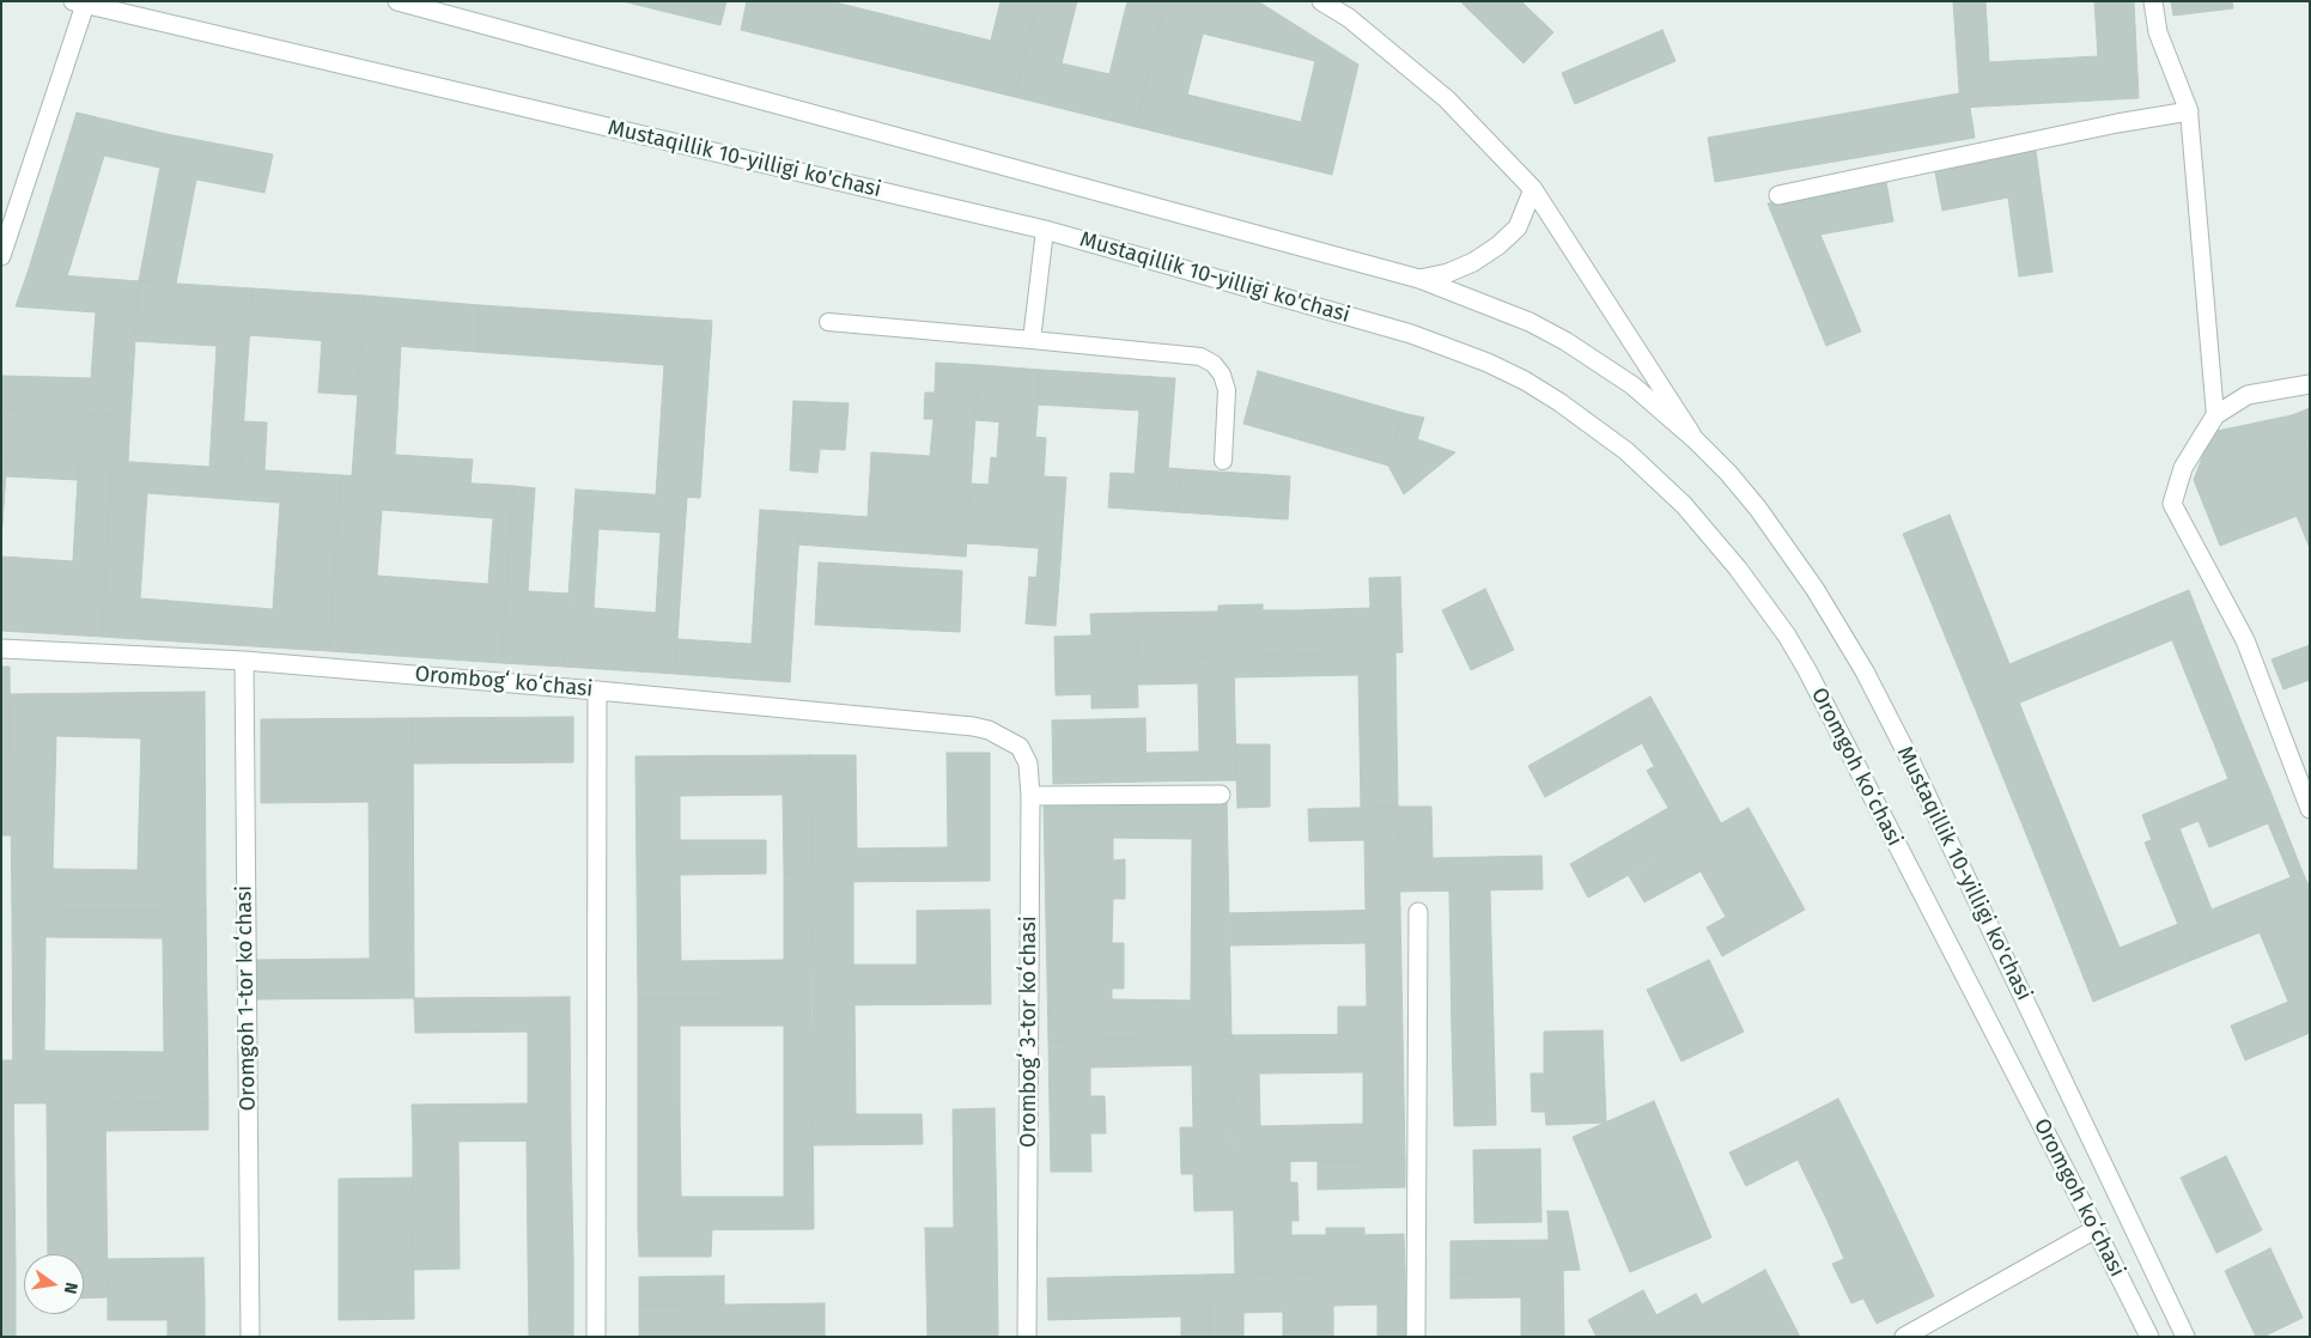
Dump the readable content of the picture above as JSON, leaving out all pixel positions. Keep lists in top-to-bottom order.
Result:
{
  "streets": {
    "street": [
      "Mustaqillik 10-yilligi ko'chasi",
      "Orombogʻ koʻchasi",
      "Oromgoh koʻchasi",
      "Oromgoh 1-tor koʻchasi",
      "Orombogʻ 3-tor koʻchasi"
    ]
  },
  "crossings": [
    ["Mustaqillik 10-yilligi ko'chasi", "Oromgoh koʻchasi"],
    ["Orombogʻ koʻchasi", "Oromgoh 1-tor koʻchasi"],
    ["Orombogʻ koʻchasi", "Orombogʻ 3-tor koʻchasi"]
  ],
  "north": "right"
}
